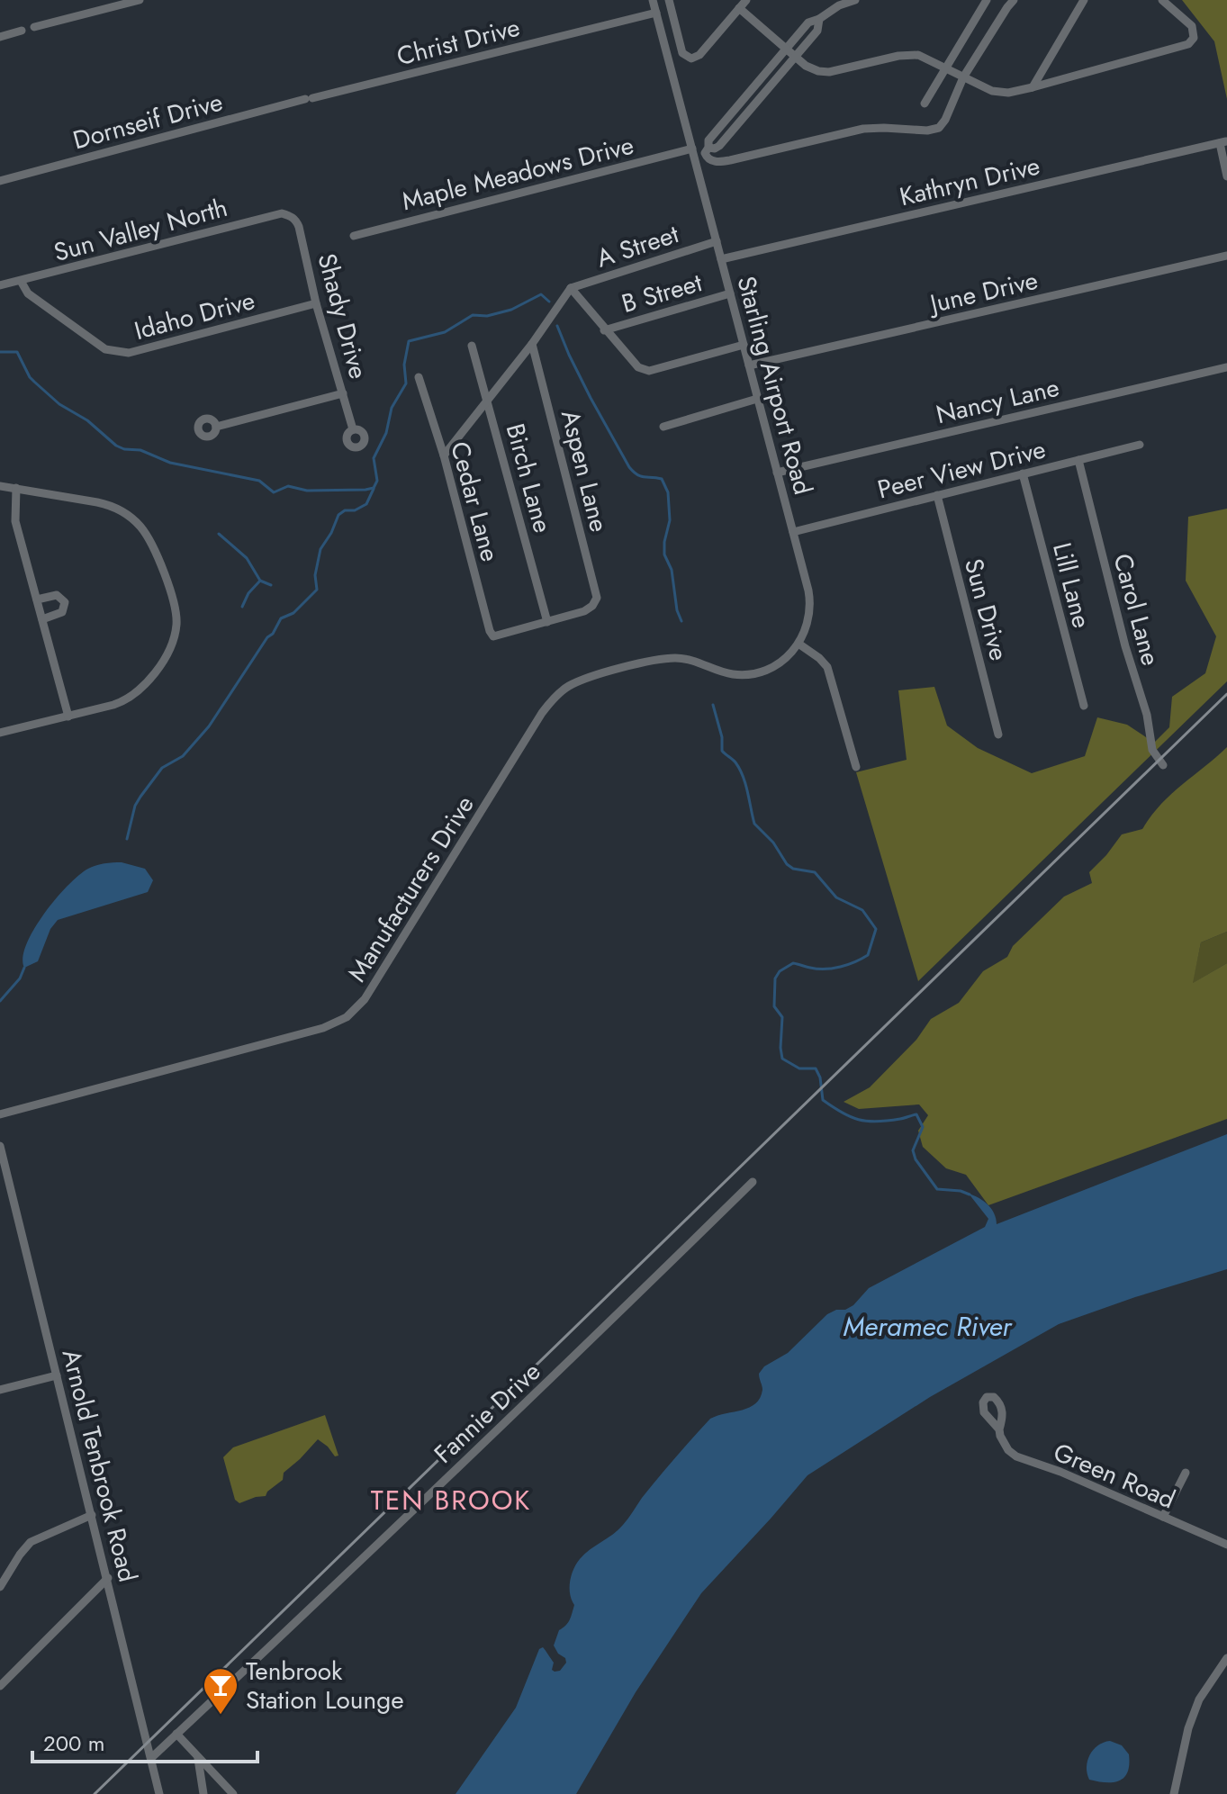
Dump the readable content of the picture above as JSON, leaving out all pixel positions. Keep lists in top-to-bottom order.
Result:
{
  "streets": {
    "street": [
      "Christ Drive",
      "Dornseif Drive",
      "Maple Meadows Drive",
      "Kathryn Drive",
      "Sun Valley North",
      "A Street",
      "June Drive",
      "B Street",
      "Idaho Drive",
      "Shady Drive",
      "Starling Airport Road",
      "Nancy Lane",
      "Peer View Drive",
      "Aspen Lane",
      "Birch Lane",
      "Cedar Lane",
      "Lill Lane",
      "Sun Drive",
      "Carol Lane",
      "Manufacturers Drive",
      "Fannie Drive",
      "Arnold Tenbrook Road",
      "Green Road"
    ]
  },
  "crossings": [
    ["Christ Drive", "Dornseif Drive"],
    ["Christ Drive", "Starling Airport Road"],
    ["Maple Meadows Drive", "Starling Airport Road"],
    ["Kathryn Drive", "Starling Airport Road"],
    ["Sun Valley North", "Idaho Drive"],
    ["Sun Valley North", "Shady Drive"],
    ["A Street", "Starling Airport Road"],
    ["June Drive", "Starling Airport Road"],
    ["B Street", "Starling Airport Road"],
    ["Idaho Drive", "Shady Drive"],
    ["Starling Airport Road", "Nancy Lane"],
    ["Starling Airport Road", "Peer View Drive"],
    ["Starling Airport Road", "Manufacturers Drive"],
    ["Peer View Drive", "Lill Lane"],
    ["Peer View Drive", "Sun Drive"],
    ["Peer View Drive", "Carol Lane"],
    ["Aspen Lane", "Birch Lane"],
    ["Aspen Lane", "Cedar Lane"],
    ["Birch Lane", "Cedar Lane"],
    ["Fannie Drive", "Arnold Tenbrook Road"]
  ],
  "districts": ["TEN BROOK"],
  "water": ["Meramec River"],
  "places": {
    "bar": ["Tenbrook Station Lounge"]
  },
  "scale_bar": "200 m"
}
